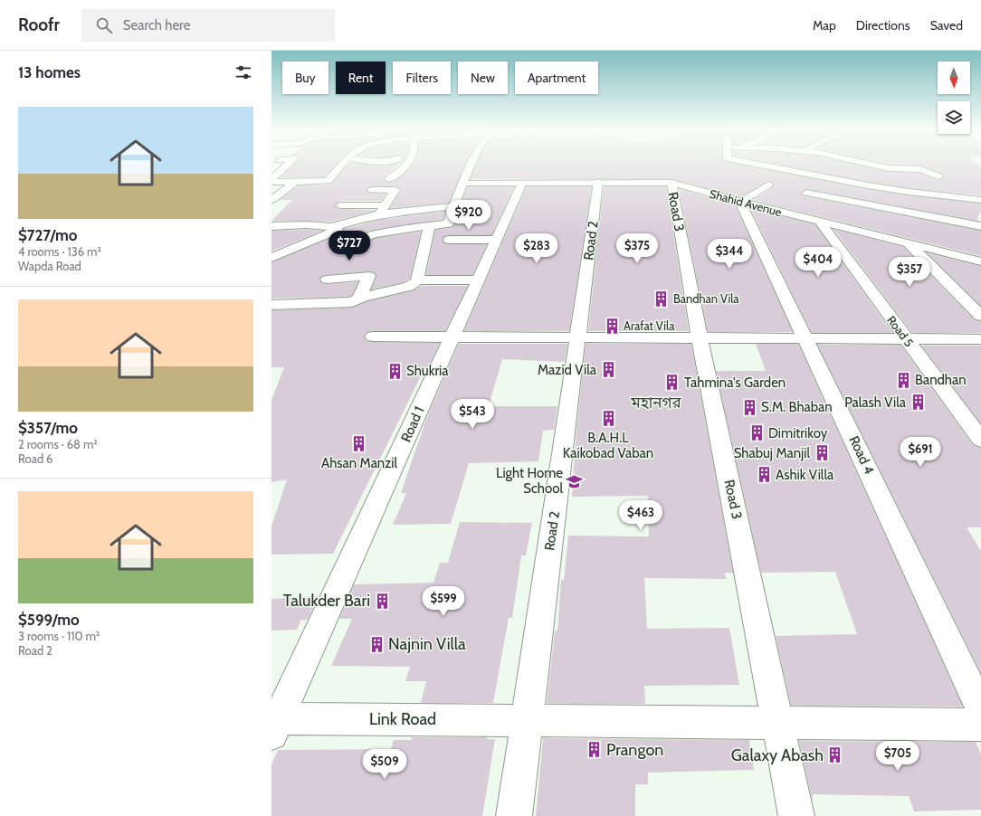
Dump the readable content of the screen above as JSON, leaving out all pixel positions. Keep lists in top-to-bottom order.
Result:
{
  "streets": {
    "street": [
      "Shahid Avenue",
      "Road 3",
      "Road 2",
      "Road 5",
      "Road 1",
      "Road 4",
      "Link Road"
    ]
  },
  "crossings": [
    ["Shahid Avenue", "Road 3"],
    ["Shahid Avenue", "Road 2"],
    ["Shahid Avenue", "Road 5"],
    ["Shahid Avenue", "Road 1"],
    ["Shahid Avenue", "Road 4"],
    ["Road 3", "Link Road"],
    ["Road 2", "Link Road"],
    ["Road 1", "Link Road"]
  ],
  "districts": ["মহানগর"],
  "places": {
    "building": [
      "Bandhan Vila",
      "Arafat Vila",
      "Mazid Vila",
      "Shukria",
      "Bandhan",
      "Tahmina's Garden",
      "Palash Vila",
      "S.M. Bhaban",
      "B.A.H.L Kaikobad Vaban",
      "Dimitrikoy",
      "Ahsan Manzil",
      "Shabuj Manjil",
      "Ashik Villa",
      "Talukder Bari",
      "Najnin Villa",
      "Prangon",
      "Galaxy Abash"
    ],
    "school or university": ["Light Home School"]
  },
  "north": "bottom",
  "page": {
    "header": "Roofr",
    "search": "Search here",
    "nav": ["Map", "Directions", "Saved"],
    "heading": "13 homes",
    "chip": [
      "Buy",
      "Rent",
      "Filters",
      "New",
      "Apartment"
    ],
    "list": [
      {
        "name": "$727/mo",
        "note": "4 rooms · 136 m² · Wapda Road"
      },
      {
        "name": "$357/mo",
        "note": "2 rooms · 68 m² · Road 6"
      },
      {
        "name": "$599/mo",
        "note": "3 rooms · 110 m² · Road 2"
      }
    ],
    "price": [
      "$920",
      "$727",
      "$283",
      "$375",
      "$344",
      "$404",
      "$357",
      "$543",
      "$691",
      "$463",
      "$599",
      "$705",
      "$509"
    ]
  }
}
